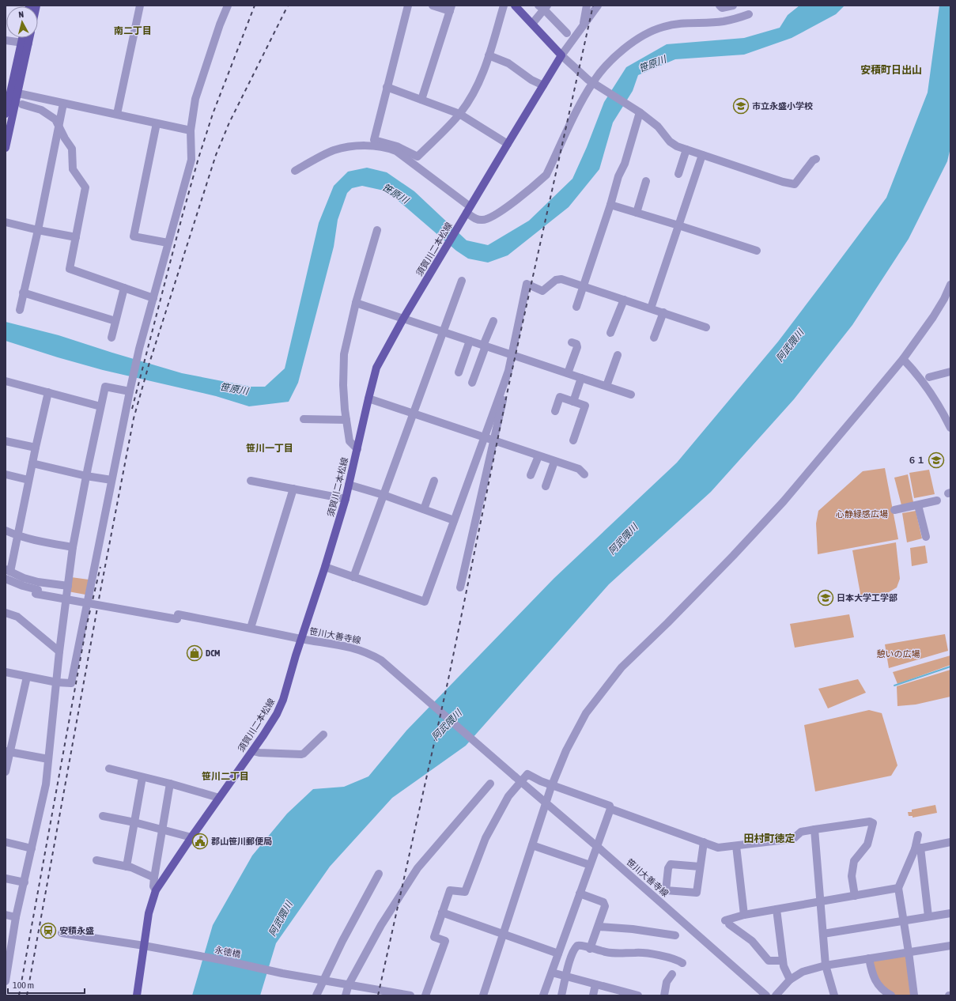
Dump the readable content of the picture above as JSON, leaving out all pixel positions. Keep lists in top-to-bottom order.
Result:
{
  "streets": {
    "main road": ["須賀川二本松線"],
    "street": ["笹川大善寺線", "永徳橋"]
  },
  "crossings": [
    ["須賀川二本松線", "笹川大善寺線"],
    ["須賀川二本松線", "永徳橋"]
  ],
  "districts": [
    "南二丁目",
    "安積町日出山",
    "笹川一丁目",
    "笹川二丁目",
    "田村町徳定"
  ],
  "water": ["笹原川", "阿武隈川"],
  "parks": ["心静緑感広場", "憩いの広場"],
  "places": {
    "school or university": ["市立永盛小学校", "６１", "日本大学工学部"],
    "shop": ["DCM"],
    "public building": ["郡山笹川郵便局"],
    "station": ["安積永盛"]
  },
  "scale_bar": "100 m",
  "north": "top"
}
